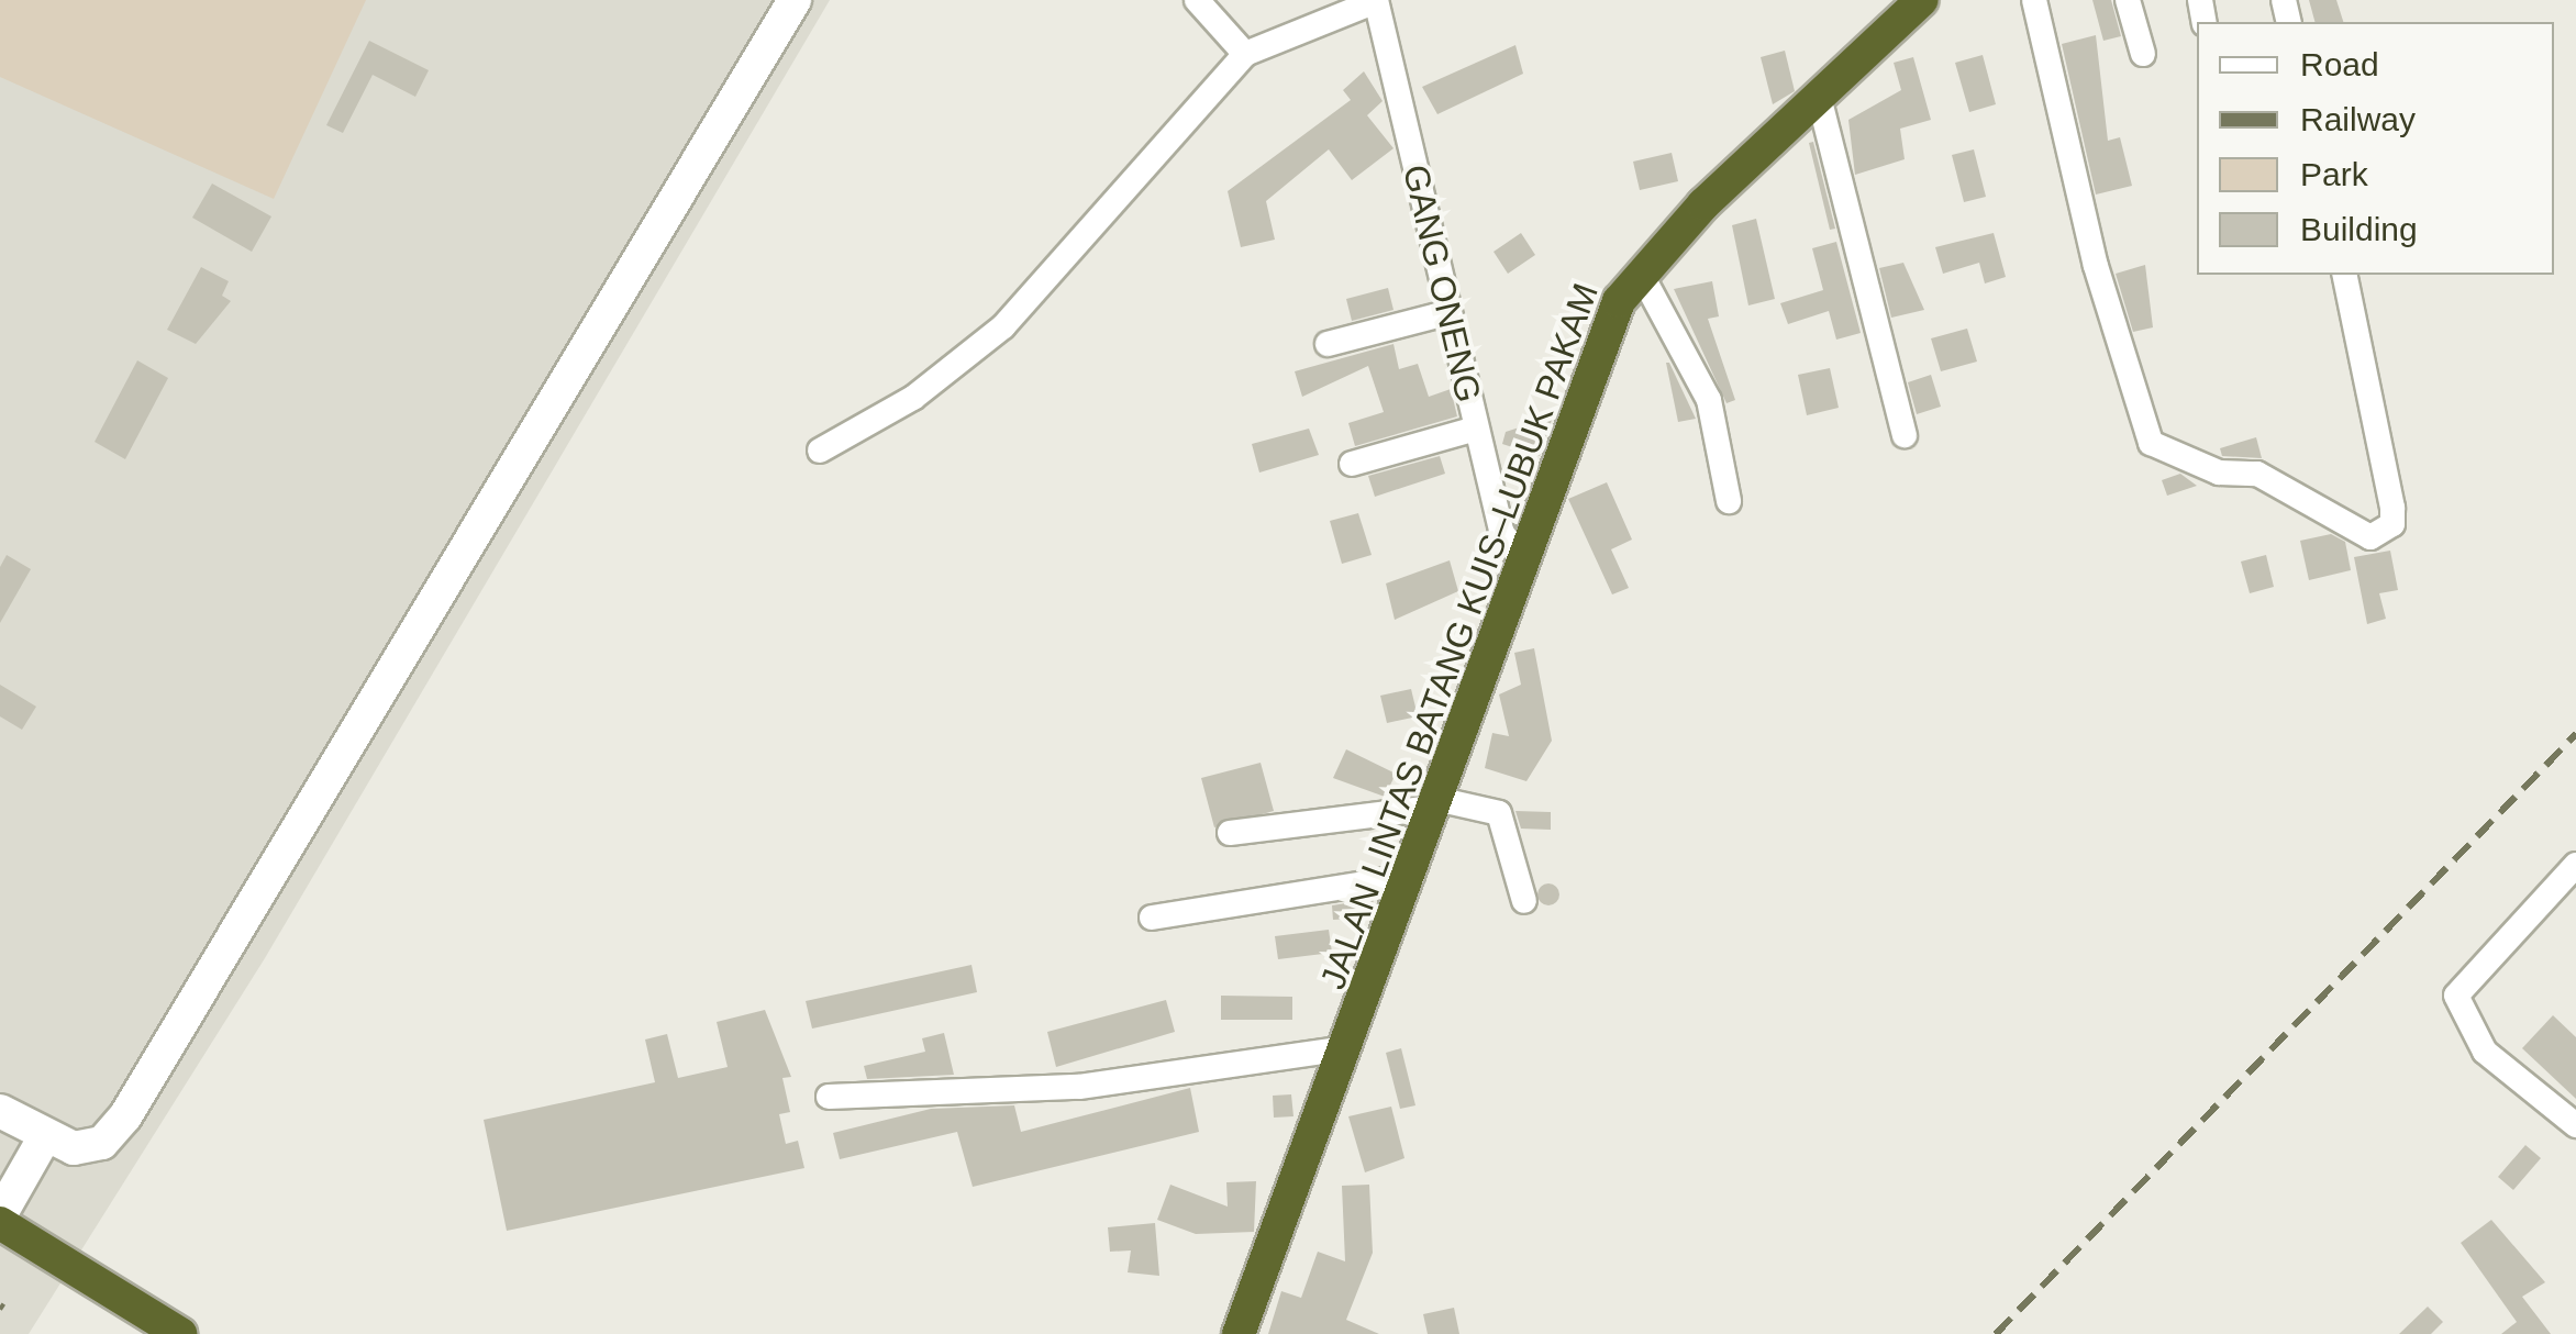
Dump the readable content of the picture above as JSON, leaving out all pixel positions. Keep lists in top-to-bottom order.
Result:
{
  "streets": {
    "highway": ["JALAN LINTAS BATANG KUIS–LUBUK PAKAM"],
    "street": ["GANG ONENG"]
  },
  "crossings": [
    ["GANG ONENG", "JALAN LINTAS BATANG KUIS–LUBUK PAKAM"]
  ],
  "legend": [
    "Road",
    "Railway",
    "Park",
    "Building"
  ]
}
